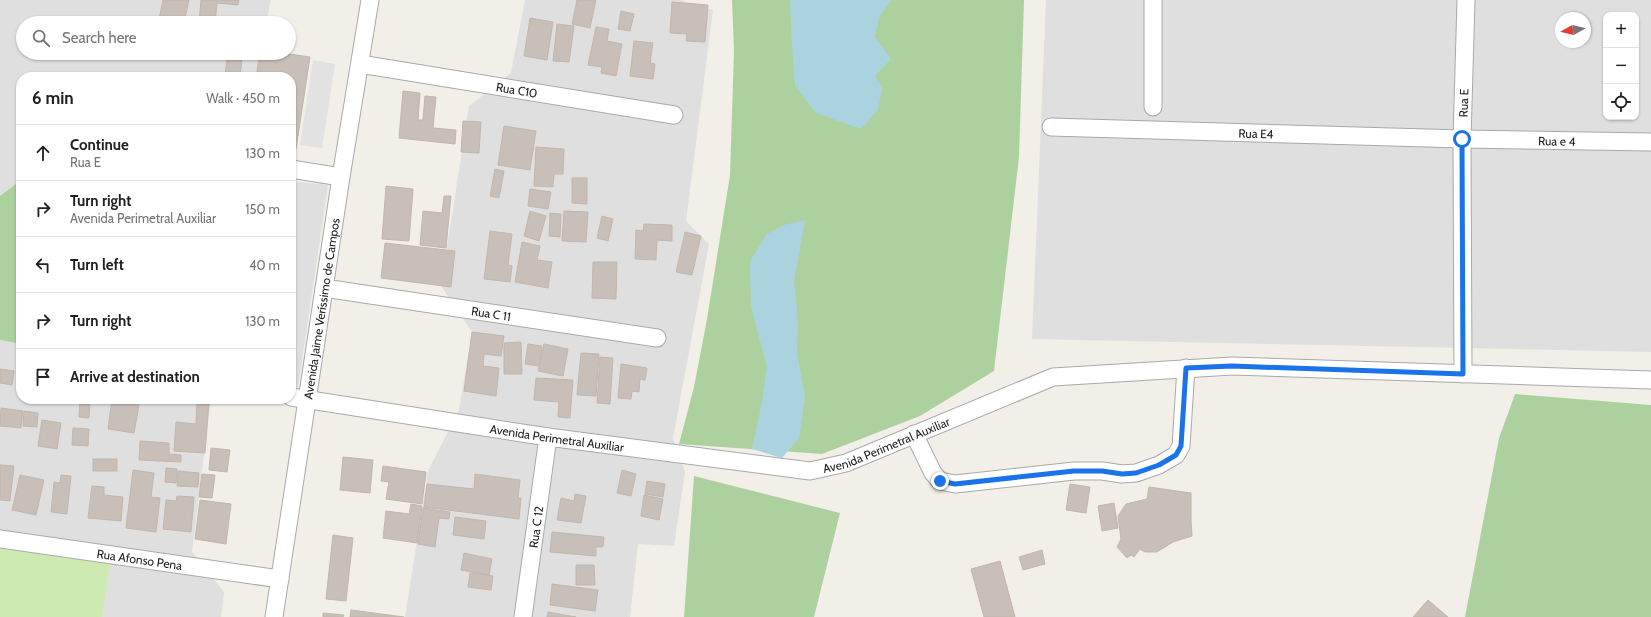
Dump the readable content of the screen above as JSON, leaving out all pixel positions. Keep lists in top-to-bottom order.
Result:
{
  "streets": {
    "street": [
      "Rua C10",
      "Rua E",
      "Rua E4",
      "Rua e 4",
      "Avenida Jaime Veríssimo de Campos",
      "Rua C 11",
      "Avenida Perimetral Auxiliar",
      "Rua C 12",
      "Rua Afonso Pena"
    ]
  },
  "crossings": [
    ["Rua C10", "Avenida Jaime Veríssimo de Campos"],
    ["Rua E", "Rua E4"],
    ["Rua E", "Rua e 4"],
    ["Rua E", "Avenida Perimetral Auxiliar"],
    ["Rua E4", "Rua e 4"],
    ["Avenida Jaime Veríssimo de Campos", "Rua C 11"],
    ["Avenida Jaime Veríssimo de Campos", "Avenida Perimetral Auxiliar"],
    ["Avenida Jaime Veríssimo de Campos", "Rua Afonso Pena"],
    ["Avenida Perimetral Auxiliar", "Rua C 12"]
  ],
  "north": "left",
  "page": {
    "map_buttons": ["+", "−"],
    "search": "Search here",
    "heading": ["6 min", "Walk · 450 m"],
    "list": [
      ["Continue", "Rua E", "130 m"],
      ["Turn right", "Avenida Perimetral Auxiliar", "150 m"],
      ["Turn left", "40 m"],
      ["Turn right", "130 m"],
      "Arrive at destination"
    ]
  }
}
